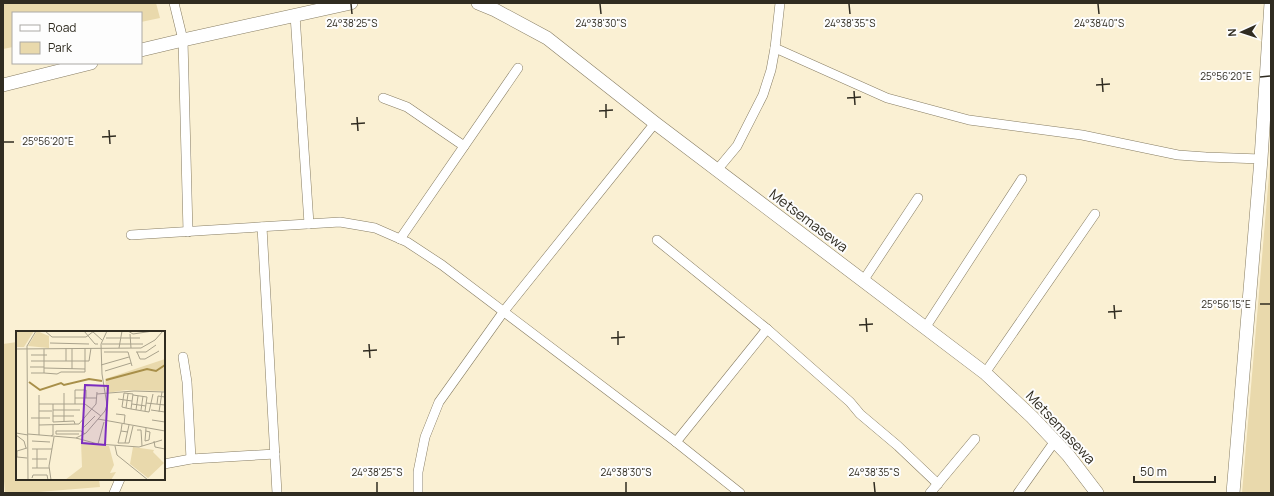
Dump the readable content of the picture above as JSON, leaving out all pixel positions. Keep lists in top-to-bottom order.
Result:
{
  "streets": {
    "street": ["Metsemasewa"]
  },
  "legend": ["Road", "Park"],
  "scale_bar": "50 m",
  "north": "left",
  "coordinates": [
    "24°38'25\"S",
    "24°38'30\"S",
    "24°38'35\"S",
    "24°38'40\"S",
    "25°56'20\"E",
    "25°56'15\"E"
  ]
}
